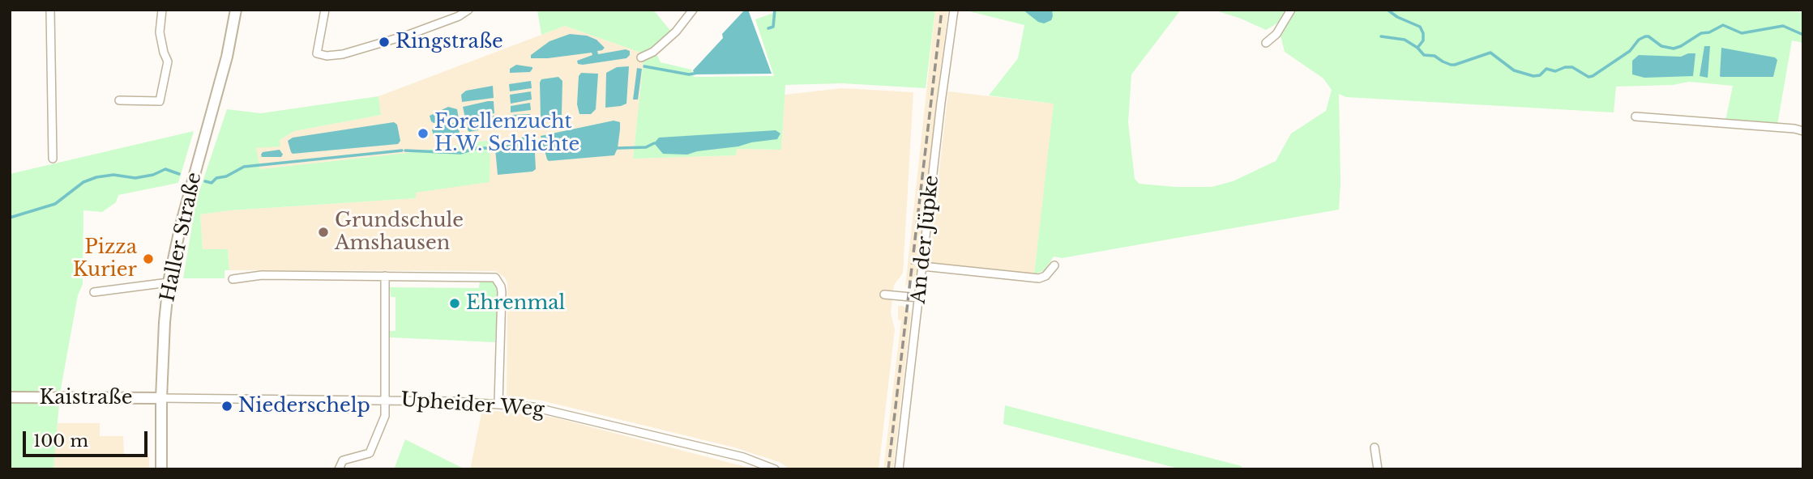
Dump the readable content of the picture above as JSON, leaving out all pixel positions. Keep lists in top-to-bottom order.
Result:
{
  "streets": {
    "main road": ["Haller Straße", "Kaistraße"],
    "street": ["An der Jüpke", "Upheider Weg"]
  },
  "crossings": [
    ["Haller Straße", "Kaistraße"],
    ["Haller Straße", "Upheider Weg"],
    ["Kaistraße", "Upheider Weg"]
  ],
  "places": [
    "Ringstraße",
    "Forellenzucht H.W. Schlichte",
    "Grundschule Amshausen",
    "Pizza Kurier",
    "Ehrenmal",
    "Niederschelp"
  ],
  "scale_bar": "100 m"
}
